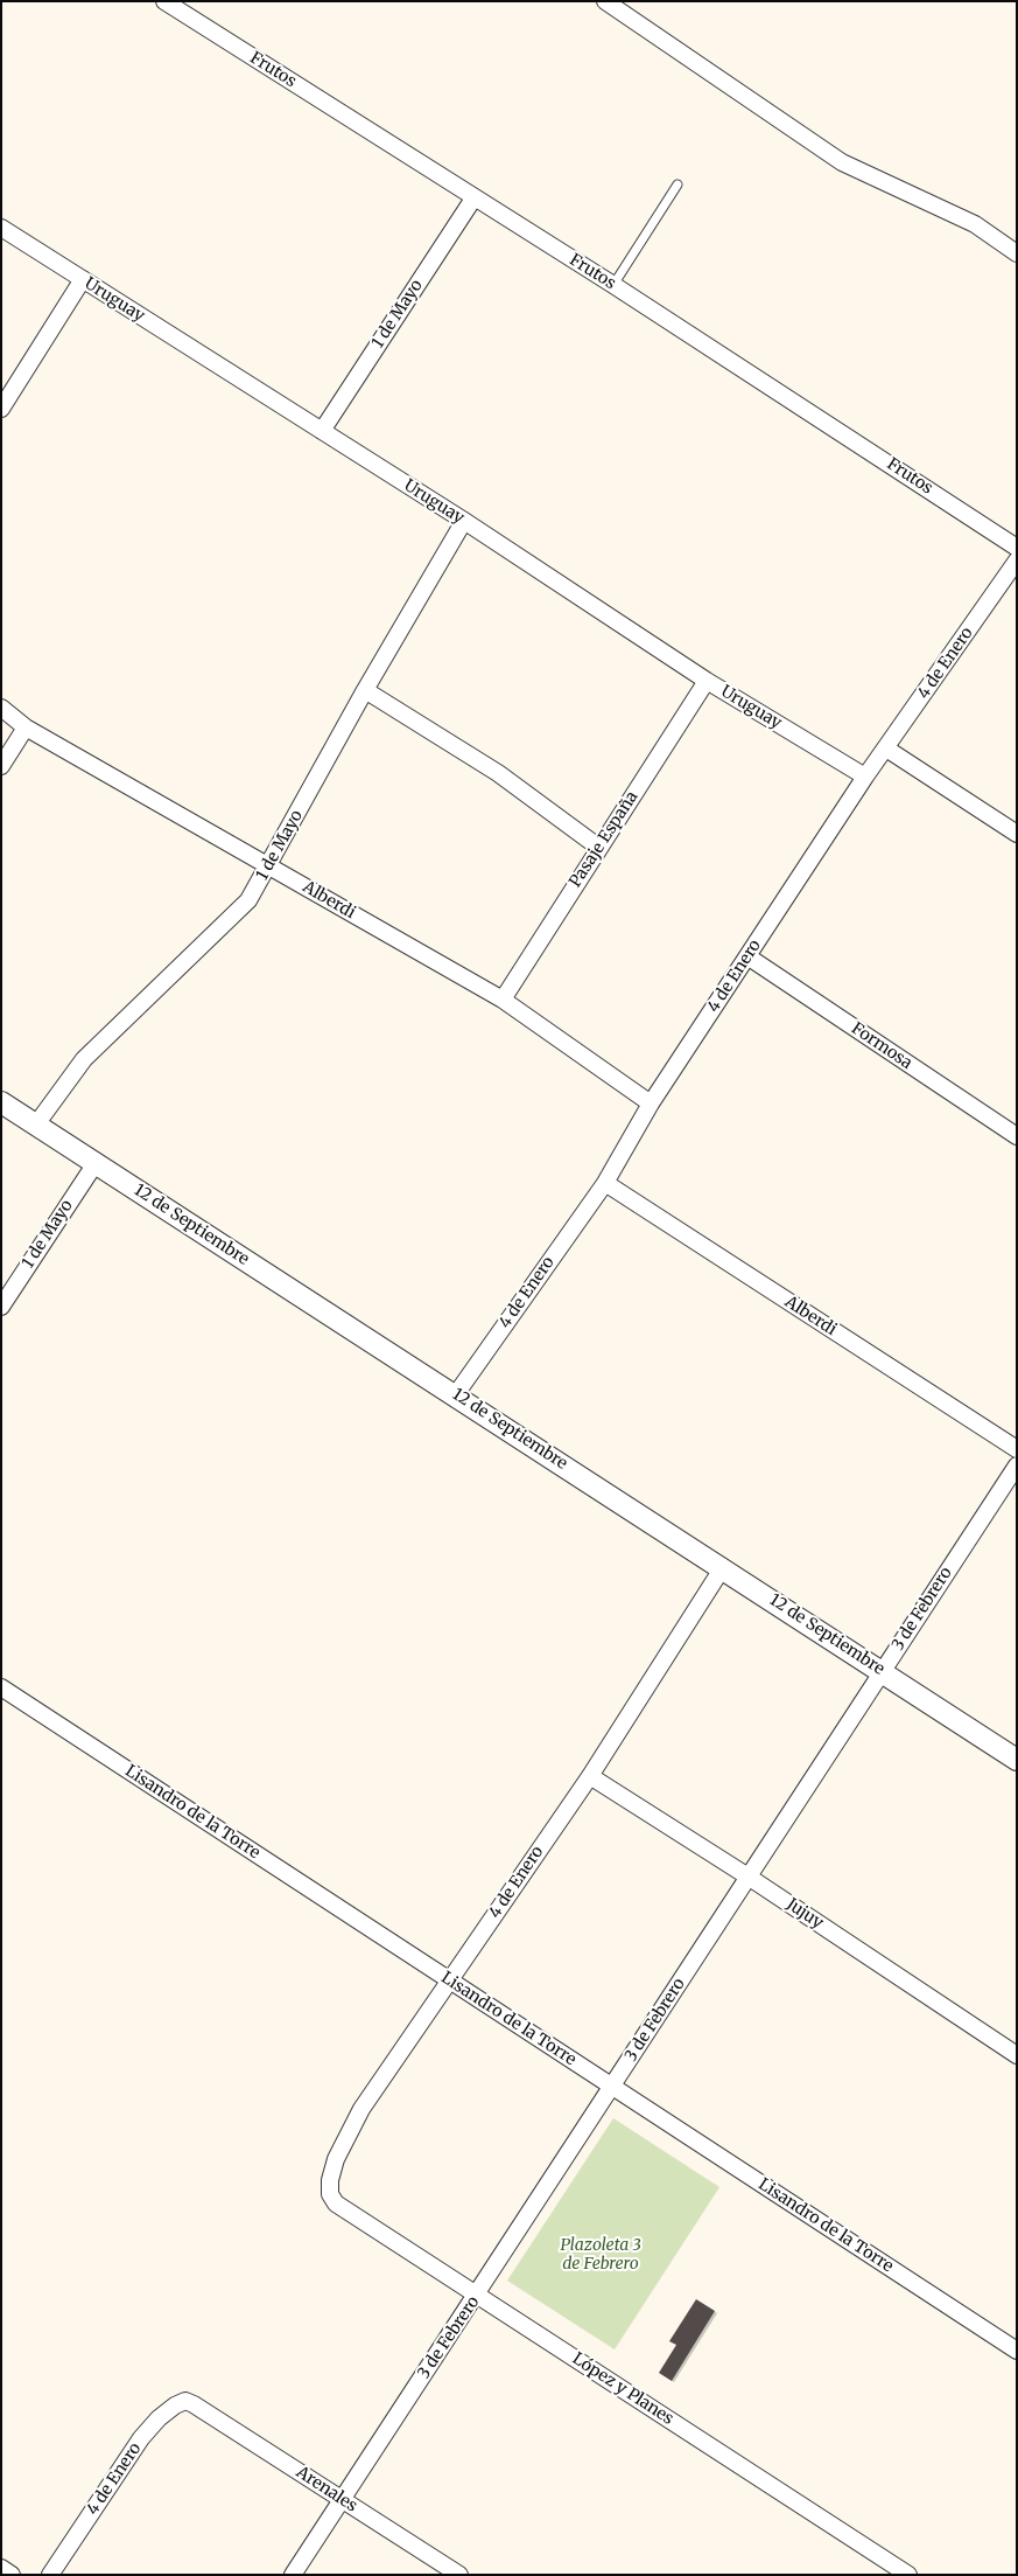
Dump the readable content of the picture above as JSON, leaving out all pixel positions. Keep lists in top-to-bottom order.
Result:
{
  "streets": {
    "street": [
      "Frutos",
      "Uruguay",
      "1 de Mayo",
      "4 de Enero",
      "Pasaje España",
      "Alberdi",
      "Formosa",
      "12 de Septiembre",
      "3 de Febrero",
      "Lisandro de la Torre",
      "Jujuy",
      "López y Planes",
      "Arenales"
    ]
  },
  "crossings": [
    ["Frutos", "1 de Mayo"],
    ["Uruguay", "1 de Mayo"],
    ["Uruguay", "4 de Enero"],
    ["Uruguay", "Pasaje España"],
    ["1 de Mayo", "Alberdi"],
    ["1 de Mayo", "12 de Septiembre"],
    ["4 de Enero", "Alberdi"],
    ["4 de Enero", "Formosa"],
    ["4 de Enero", "12 de Septiembre"],
    ["4 de Enero", "Lisandro de la Torre"],
    ["4 de Enero", "Jujuy"],
    ["4 de Enero", "López y Planes"],
    ["4 de Enero", "Arenales"],
    ["Pasaje España", "Alberdi"],
    ["12 de Septiembre", "3 de Febrero"],
    ["3 de Febrero", "Lisandro de la Torre"],
    ["3 de Febrero", "Jujuy"],
    ["3 de Febrero", "López y Planes"],
    ["3 de Febrero", "Arenales"]
  ],
  "parks": ["Plazoleta 3 de Febrero"]
}
